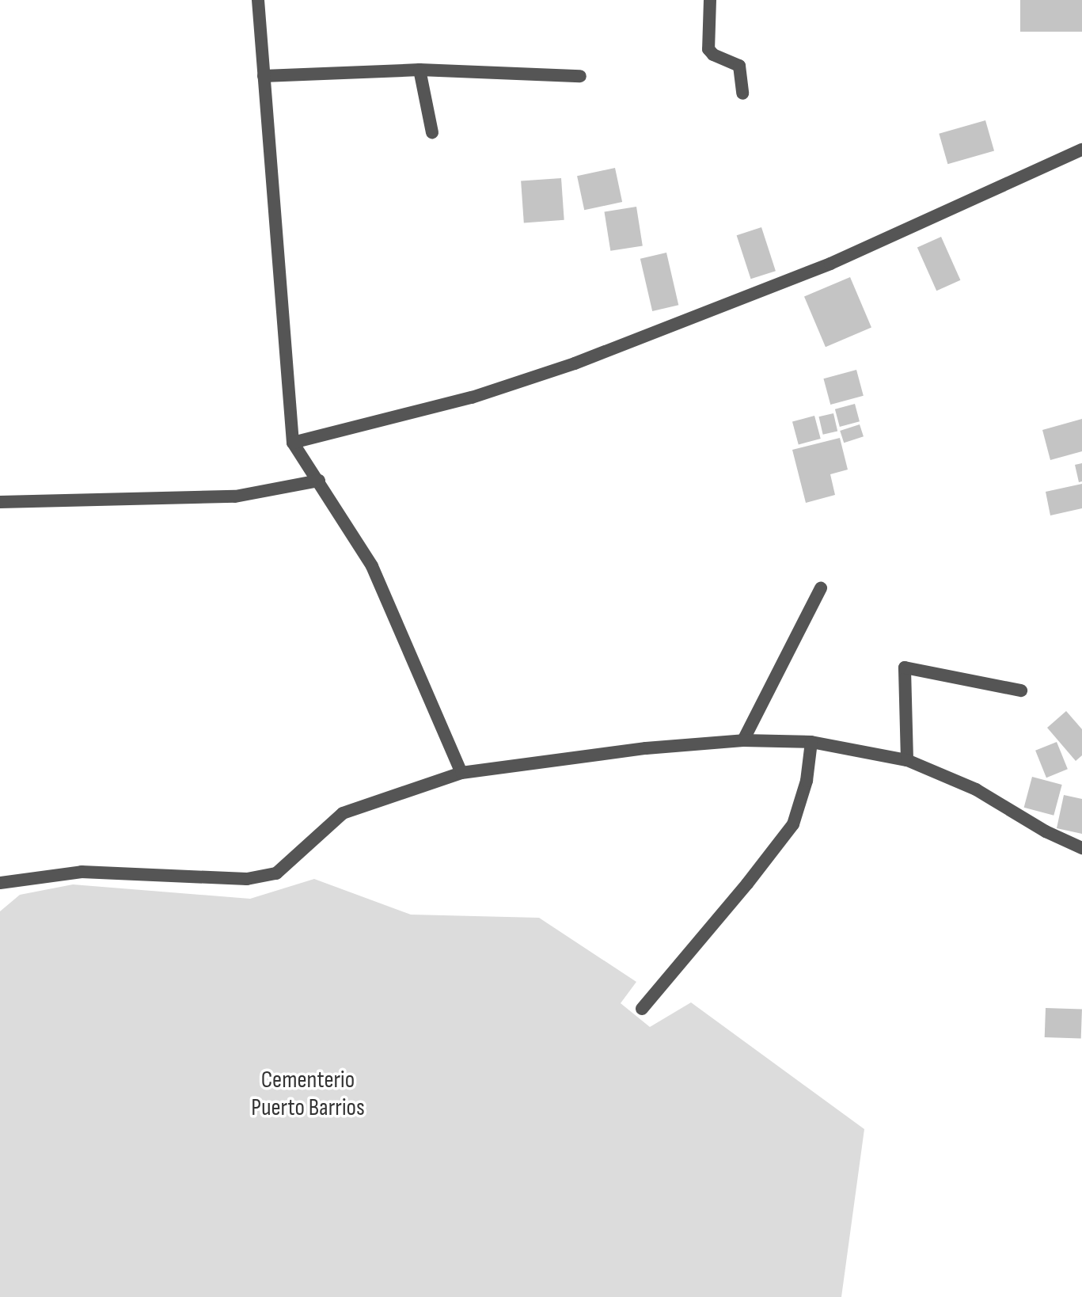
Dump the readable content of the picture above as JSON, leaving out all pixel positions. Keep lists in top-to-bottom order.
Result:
{
  "parks": ["Cementerio Puerto Barrios"]
}
